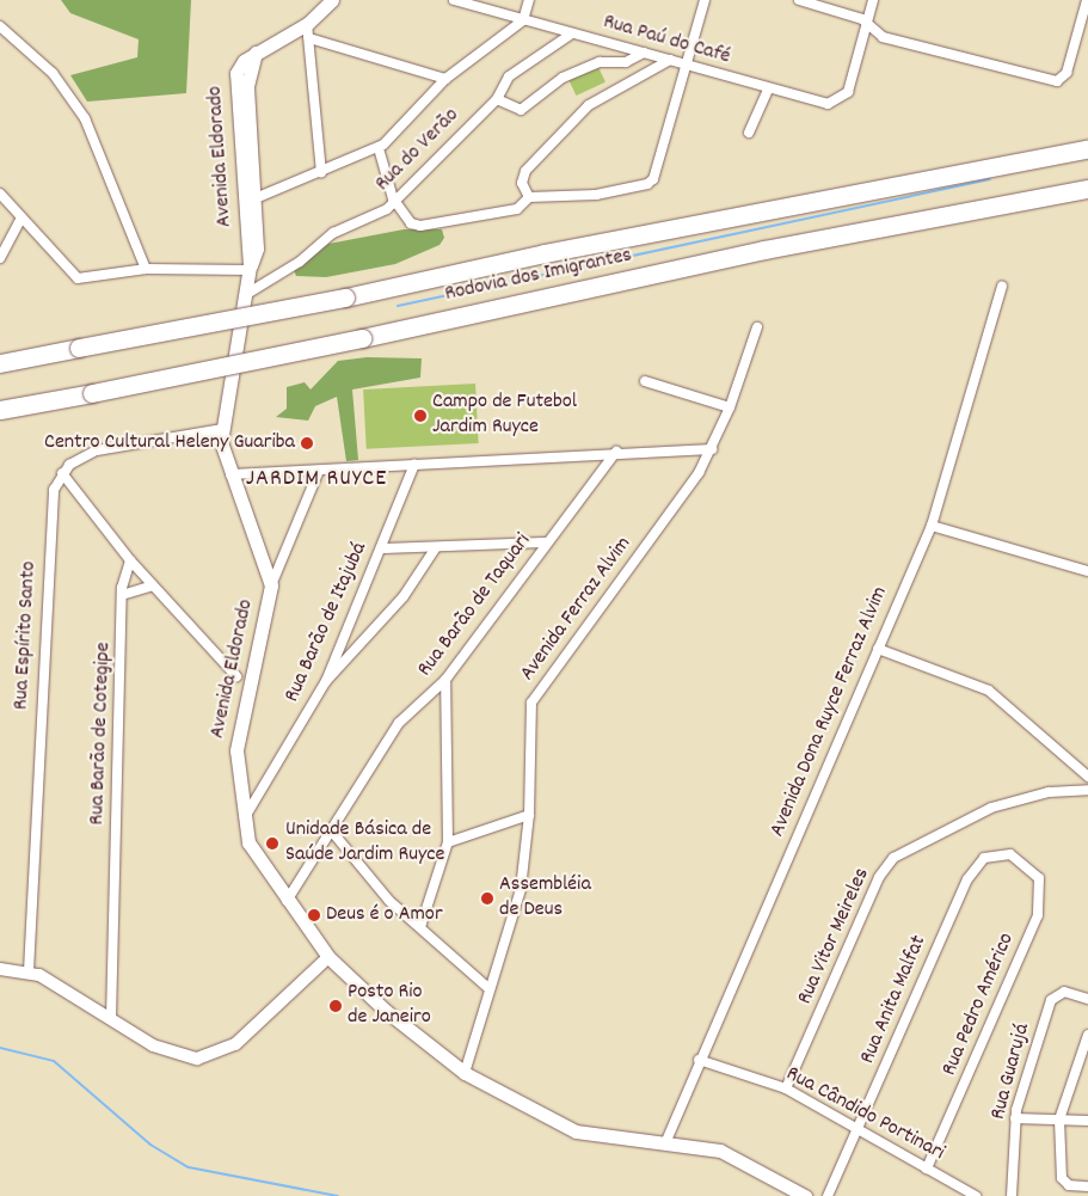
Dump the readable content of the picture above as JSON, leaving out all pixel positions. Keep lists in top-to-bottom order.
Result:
{
  "streets": {
    "highway": ["Rodovia dos Imigrantes"],
    "main road": ["Avenida Eldorado"],
    "street": [
      "Rua Paú do Café",
      "Rua do Verão",
      "Rua Barão de Taquari",
      "Avenida Ferraz Alvim",
      "Rua Barão de Itajubá",
      "Rua Espírito Santo",
      "Avenida Dona Ruyce Ferraz Alvim",
      "Rua Barão de Cotegipe",
      "Rua Vitor Meireles",
      "Rua Anita Malfat",
      "Rua Pedro Américo",
      "Rua Guarujá",
      "Rua Cândido Portinari"
    ]
  },
  "crossings": [
    ["Rua Paú do Café", "Rua do Verão"],
    ["Rua do Verão", "Avenida Eldorado"],
    ["Avenida Eldorado", "Rua Barão de Taquari"],
    ["Avenida Eldorado", "Avenida Ferraz Alvim"],
    ["Avenida Eldorado", "Rua Barão de Itajubá"],
    ["Avenida Eldorado", "Avenida Dona Ruyce Ferraz Alvim"],
    ["Avenida Dona Ruyce Ferraz Alvim", "Rua Cândido Portinari"],
    ["Rua Vitor Meireles", "Rua Cândido Portinari"],
    ["Rua Anita Malfat", "Rua Pedro Américo"],
    ["Rua Anita Malfat", "Rua Cândido Portinari"],
    ["Rua Pedro Américo", "Rua Cândido Portinari"]
  ],
  "districts": ["JARDIM RUYCE"],
  "places": [
    "Campo de Futebol Jardim Ruyce",
    "Centro Cultural Heleny Guariba",
    "Unidade Básica de Saúde Jardim Ruyce",
    "Assembléia de Deus",
    "Deus é o Amor",
    "Posto Rio de Janeiro"
  ]
}
